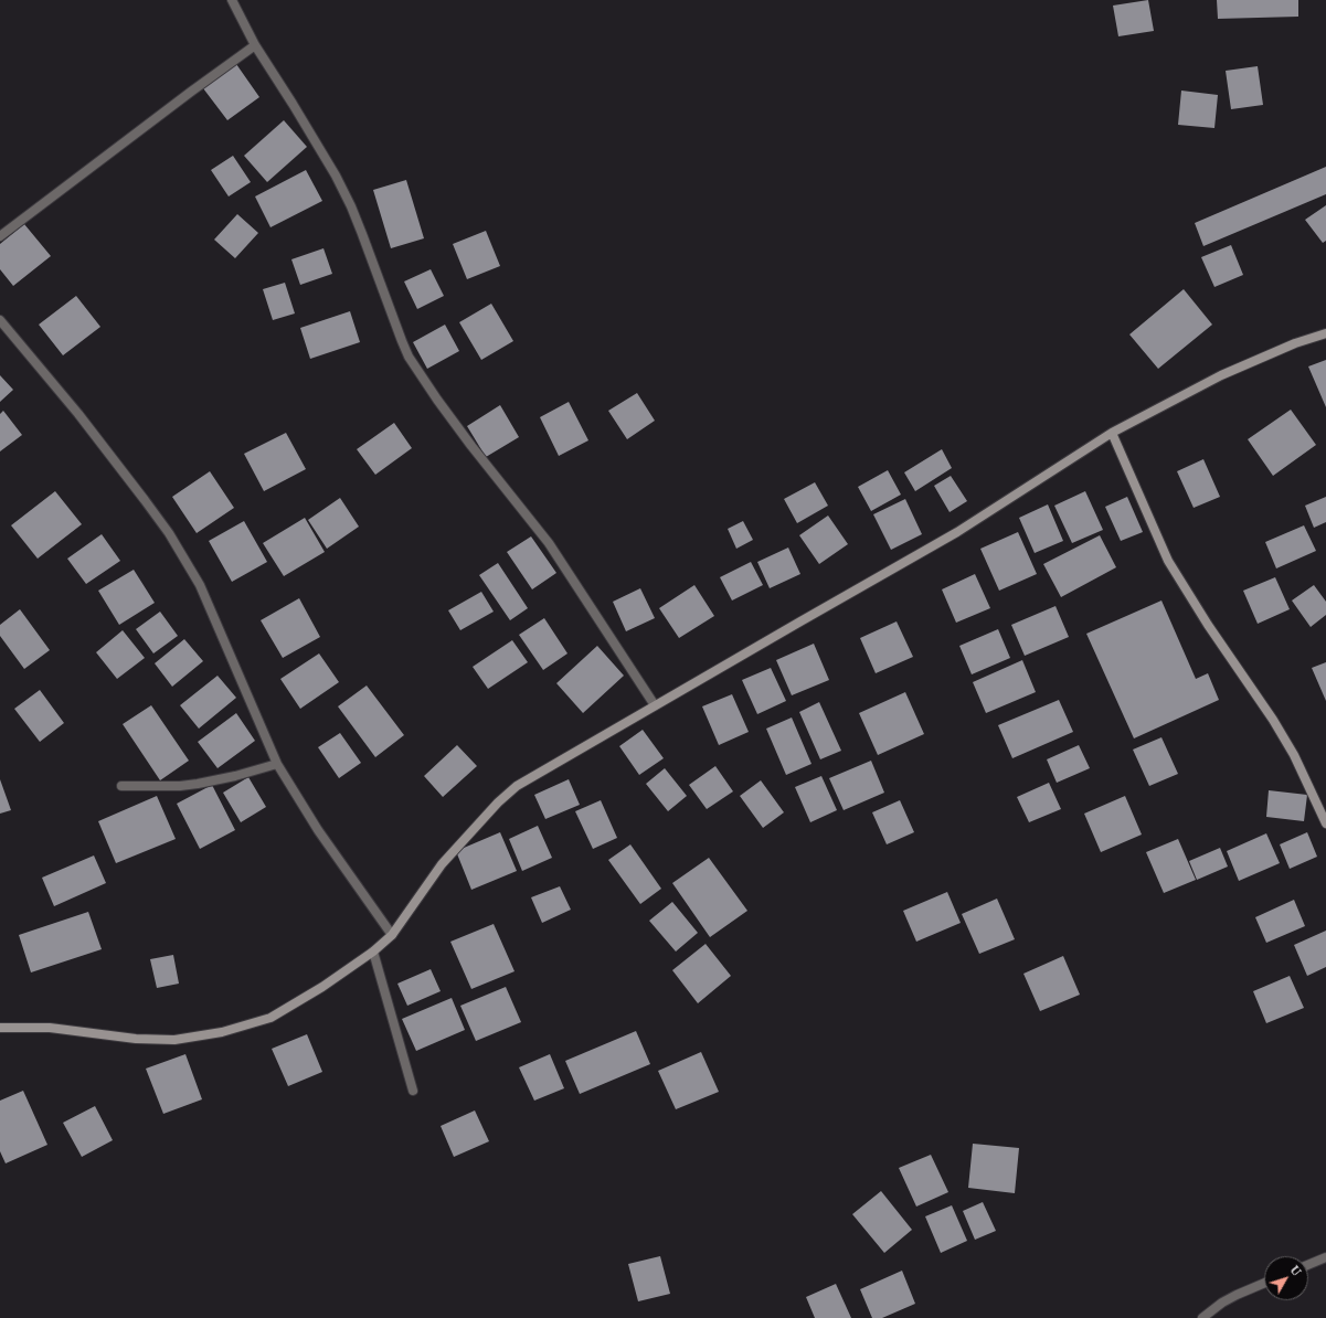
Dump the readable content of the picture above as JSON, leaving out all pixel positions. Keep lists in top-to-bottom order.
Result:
{
  "north": "top right"
}
